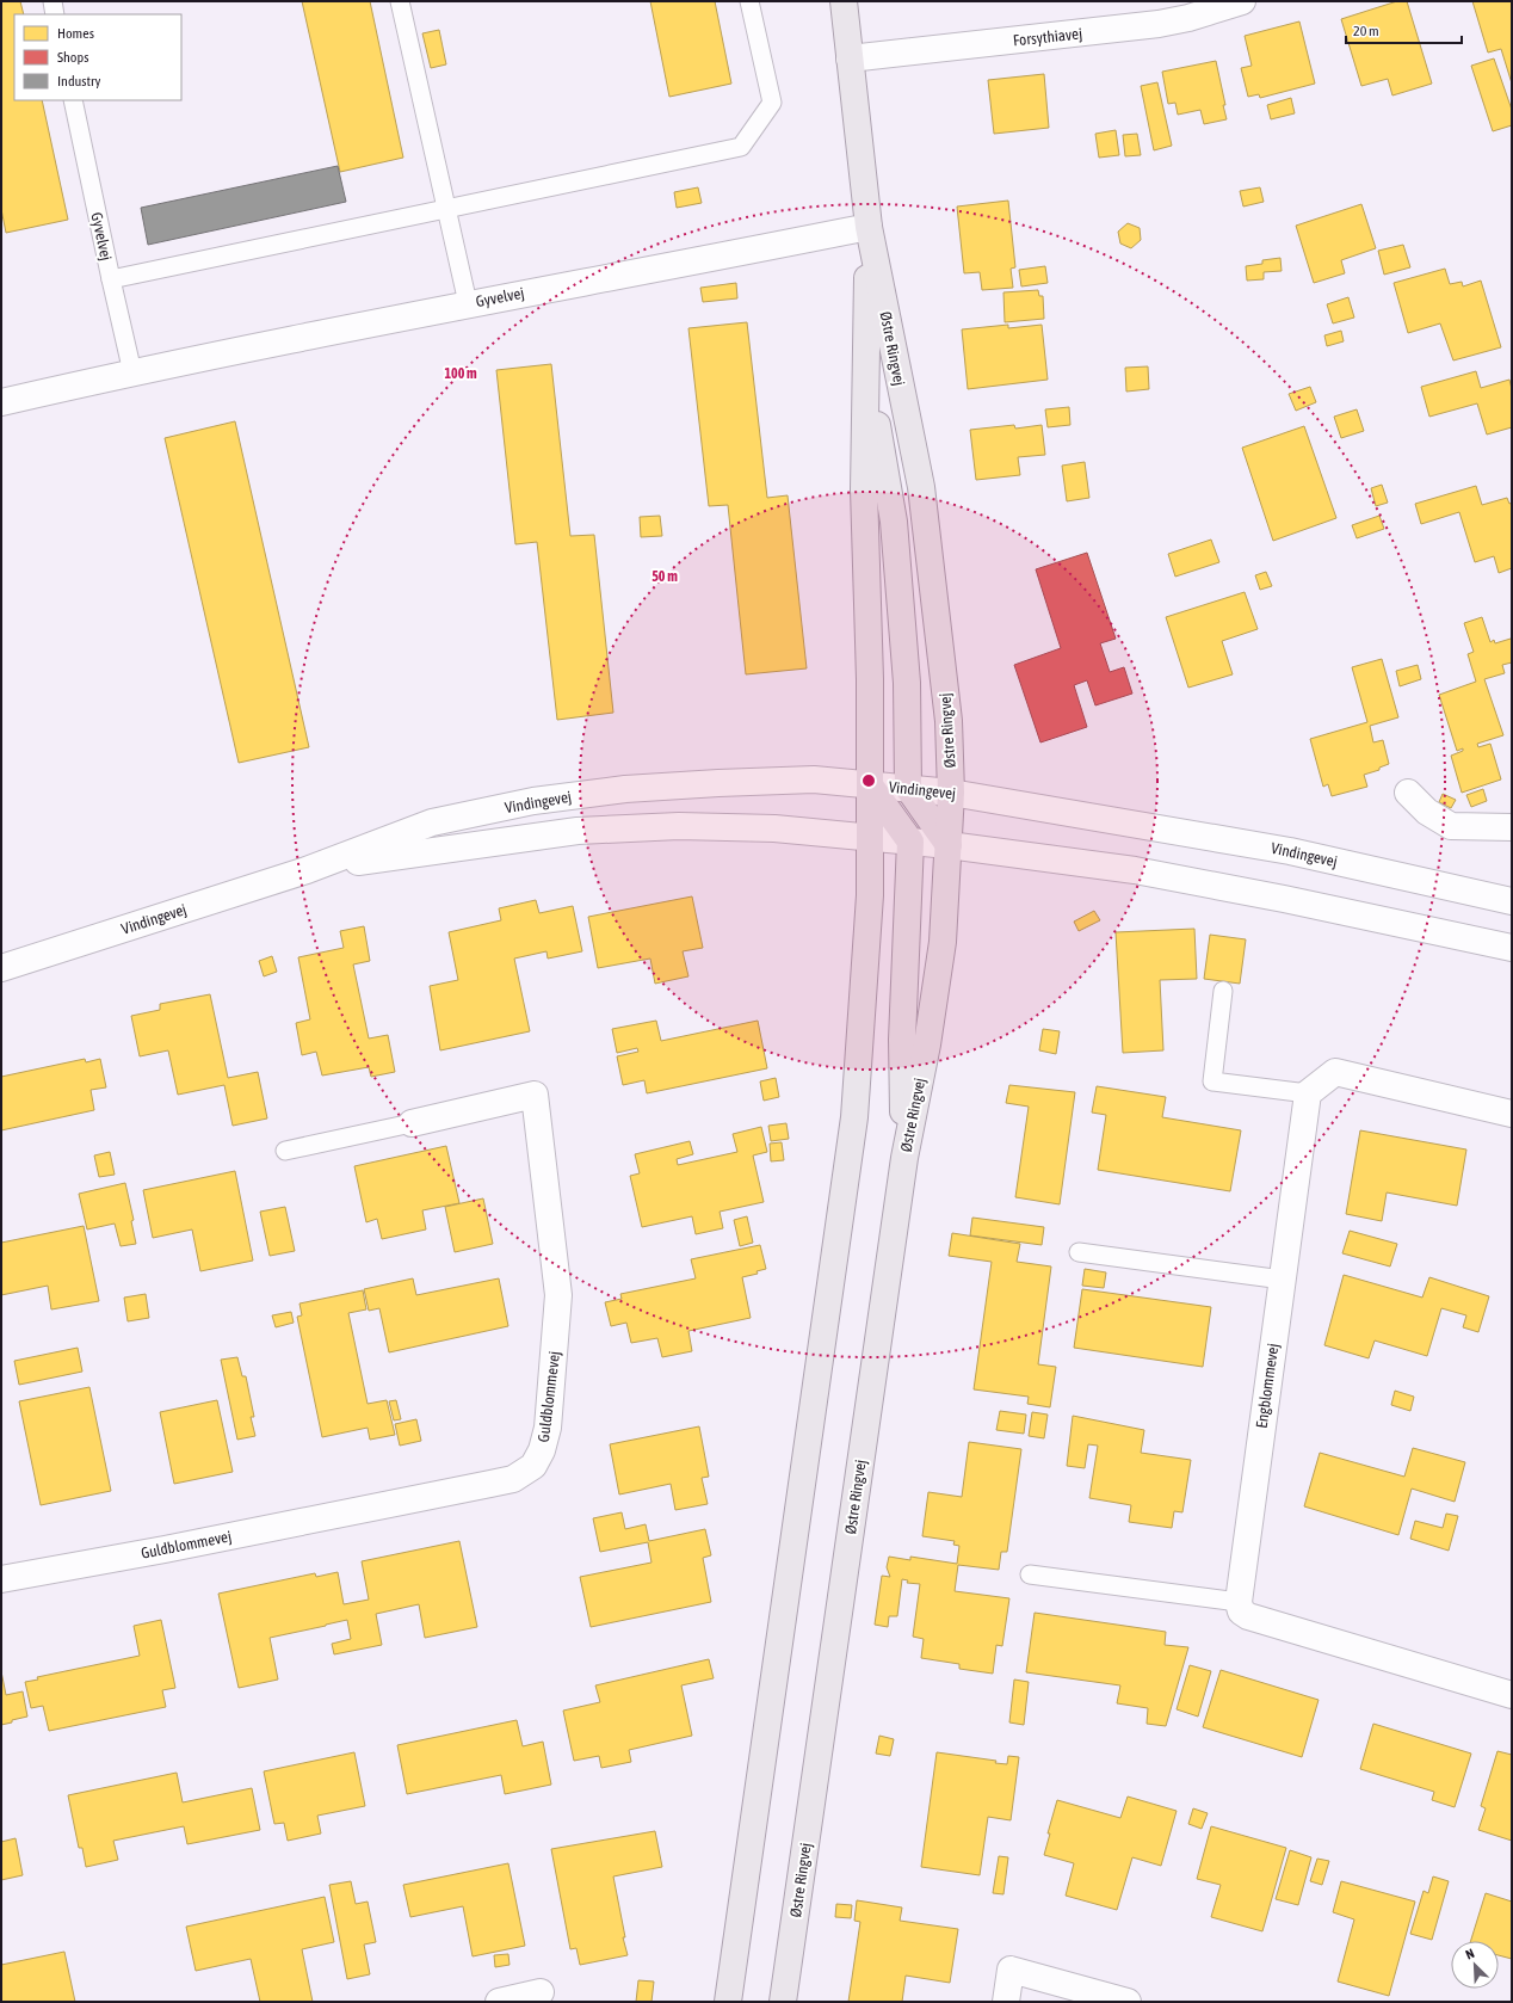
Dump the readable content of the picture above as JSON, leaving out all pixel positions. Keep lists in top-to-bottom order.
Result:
{
  "streets": {
    "main road": ["Østre Ringvej"],
    "street": [
      "Forsythiavej",
      "Gyvelvej",
      "Vindingevej",
      "Engblommevej",
      "Guldblommevej"
    ]
  },
  "crossings": [
    ["Forsythiavej", "Østre Ringvej"],
    ["Gyvelvej", "Østre Ringvej"],
    ["Østre Ringvej", "Vindingevej"]
  ],
  "legend": ["Homes", "Shops", "Industry"],
  "scale_bar": "20 m",
  "north": "top left",
  "rings": ["100 m", "50 m"]
}
